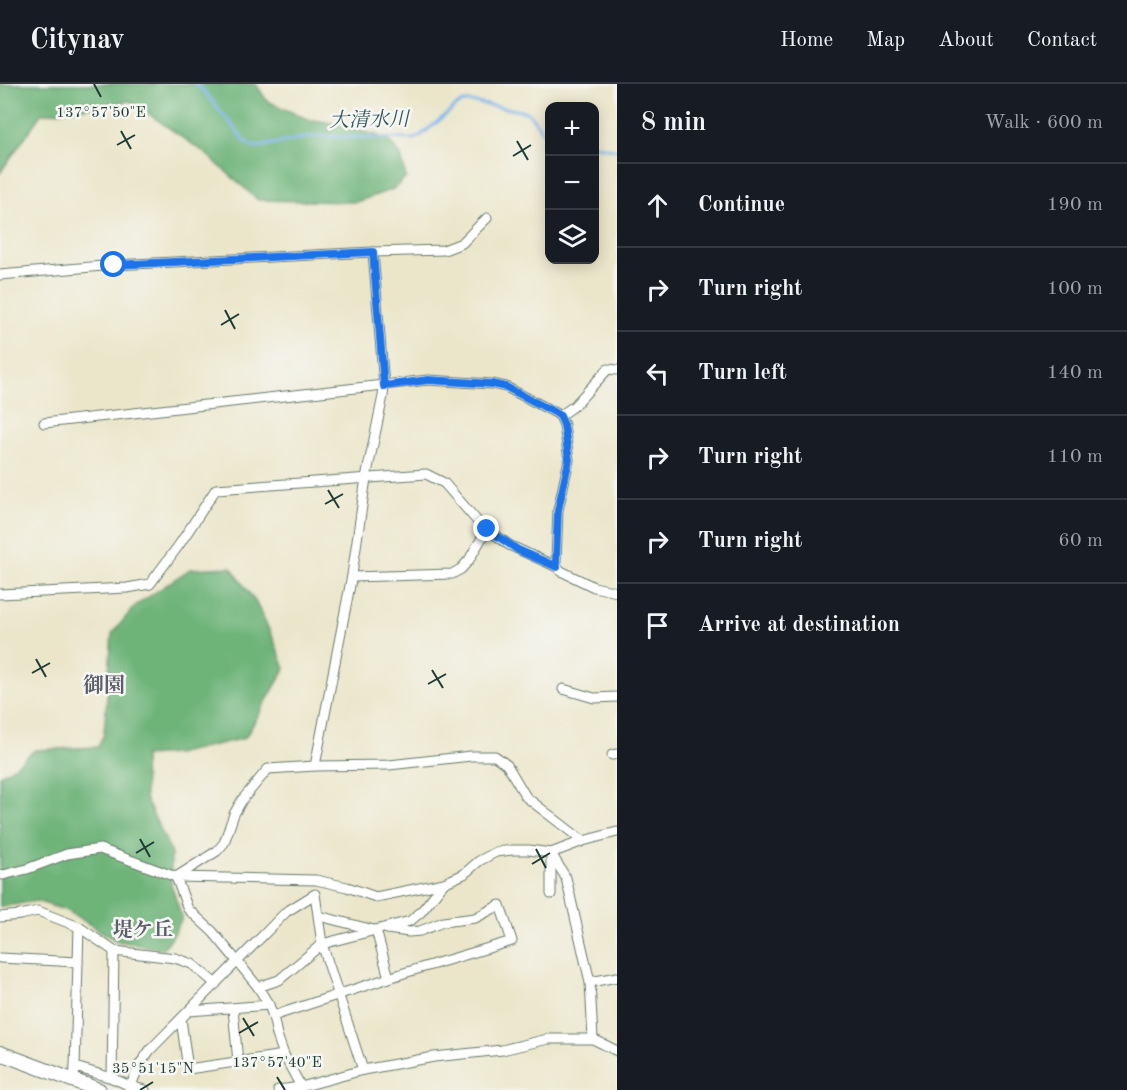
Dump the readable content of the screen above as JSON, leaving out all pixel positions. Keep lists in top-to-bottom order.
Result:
{
  "districts": ["御園", "堤ケ丘"],
  "water": ["大清水川"],
  "page": {
    "header": "Citynav",
    "nav": [
      "Home",
      "Map",
      "About",
      "Contact"
    ],
    "heading": ["8 min", "Walk · 600 m"],
    "map_buttons": ["+", "−"],
    "list": [
      ["Continue", "190 m"],
      ["Turn right", "100 m"],
      ["Turn left", "140 m"],
      ["Turn right", "110 m"],
      ["Turn right", "60 m"],
      "Arrive at destination"
    ]
  },
  "coordinates": ["137°57'50\"E", "137°57'40\"E", "35°51'15\"N"]
}
